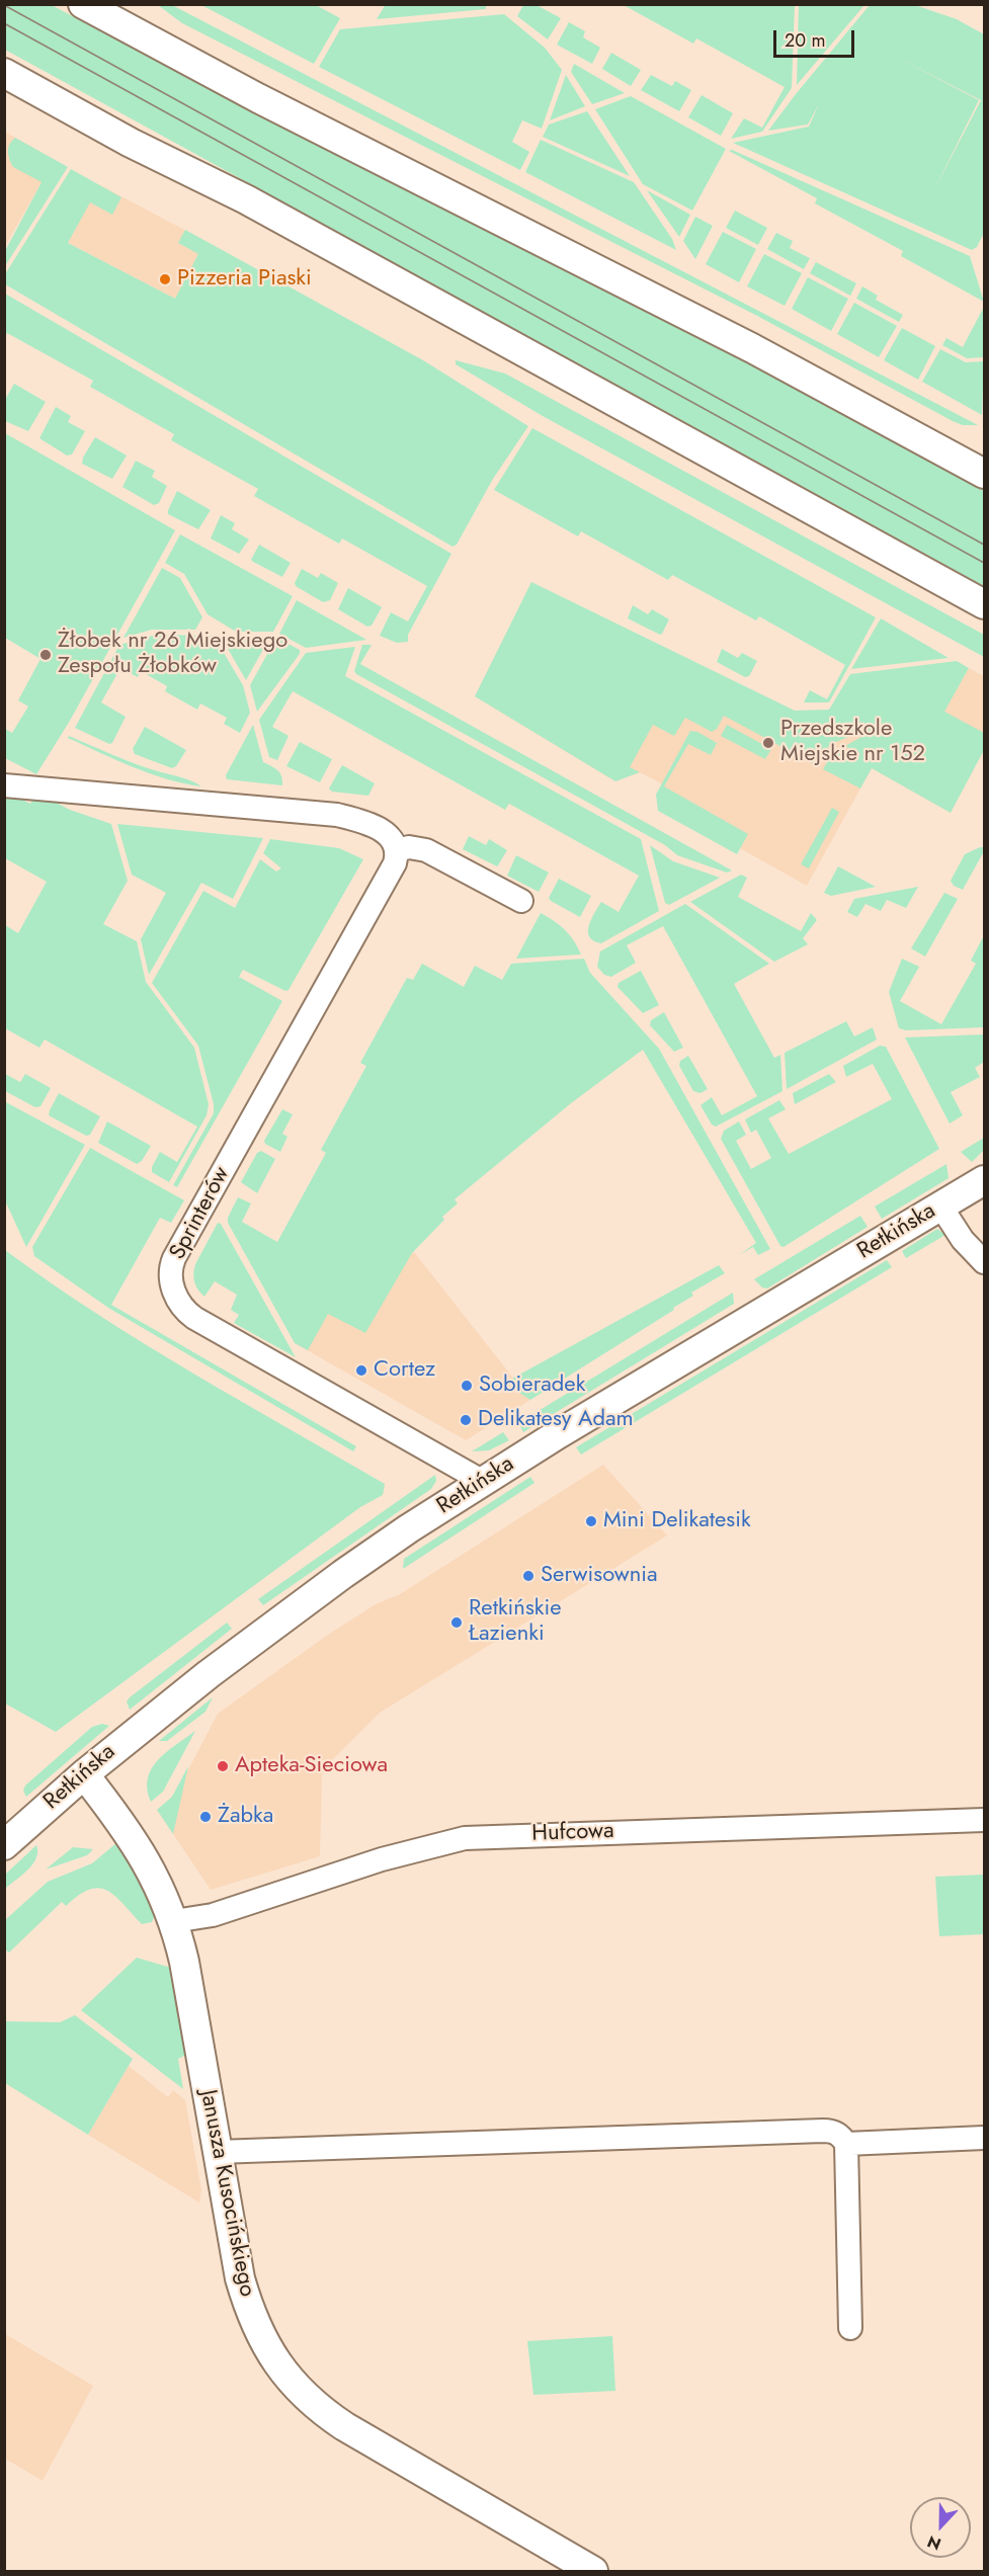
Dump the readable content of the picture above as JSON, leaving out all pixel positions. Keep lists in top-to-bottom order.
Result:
{
  "streets": {
    "street": [
      "Sprinterów",
      "Retkińska",
      "Hufcowa",
      "Janusza Kusocińskiego"
    ]
  },
  "crossings": [
    ["Sprinterów", "Retkińska"],
    ["Retkińska", "Janusza Kusocińskiego"],
    ["Hufcowa", "Janusza Kusocińskiego"]
  ],
  "places": [
    "Pizzeria Piaski",
    "Żłobek nr 26 Miejskiego Zespołu Żłobków",
    "Przedszkole Miejskie nr 152",
    "Cortez",
    "Sobieradek",
    "Delikatesy Adam",
    "Mini Delikatesik",
    "Serwisownia",
    "Retkińskie Łazienki",
    "Apteka-Sieciowa",
    "Żabka"
  ],
  "scale_bar": "20 m",
  "north": "bottom"
}
